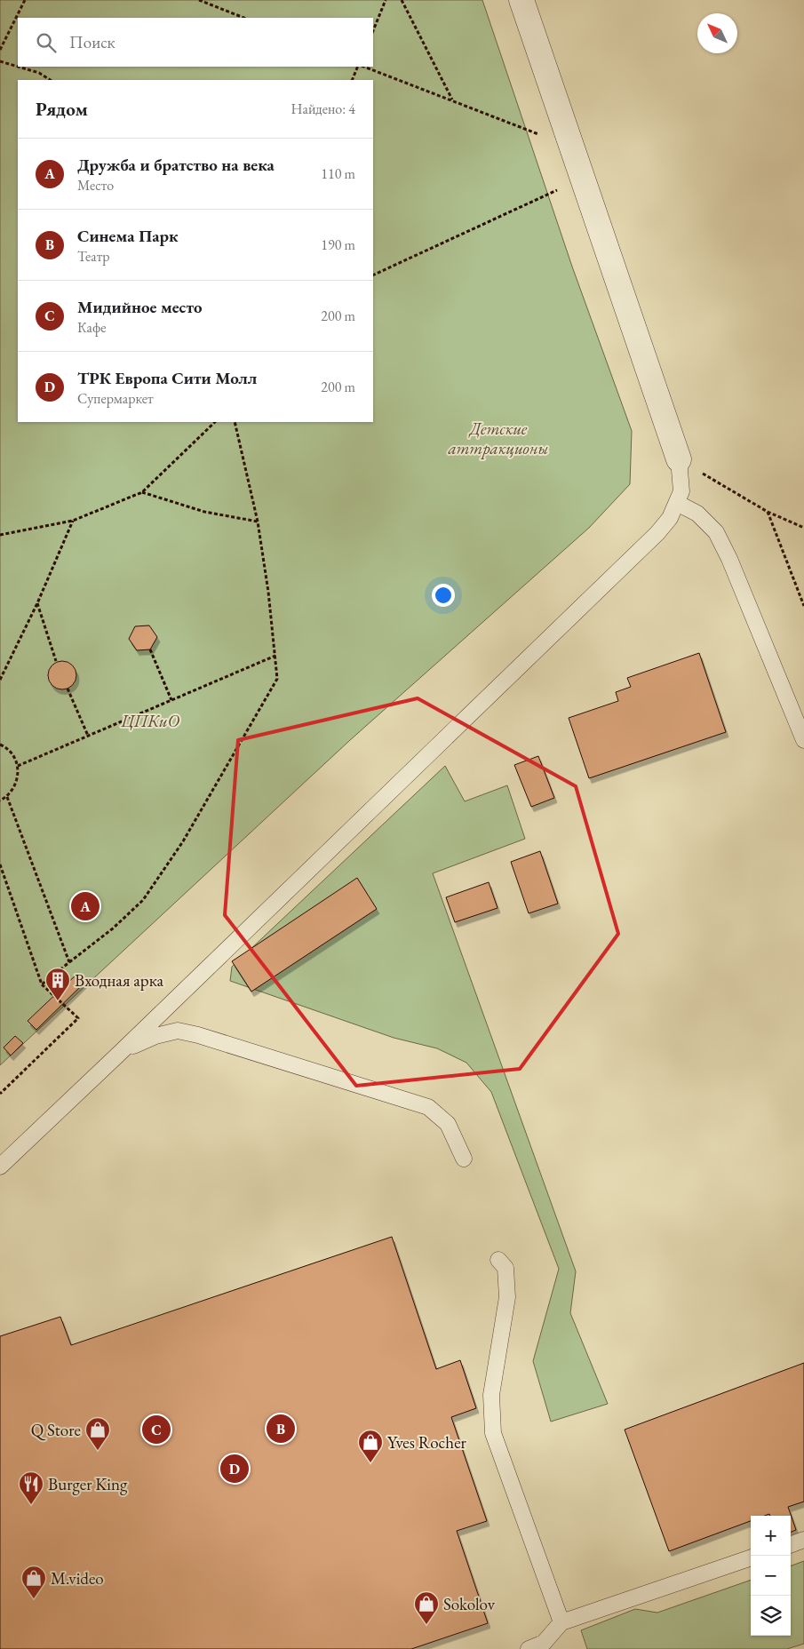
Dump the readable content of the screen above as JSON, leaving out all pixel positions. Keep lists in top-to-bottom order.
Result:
{
  "parks": ["Детские аттракционы", "ЦПКиО"],
  "places": {
    "building": ["Входная арка"],
    "shop": [
      "Q Store",
      "Yves Rocher",
      "M.video",
      "Sokolov"
    ],
    "restaurant": ["Burger King"]
  },
  "north": "top left",
  "page": {
    "search": "Поиск",
    "heading": ["Рядом", "Найдено: 4"],
    "list": [
      {
        "mark": "A",
        "name": "Дружба и братство на века",
        "note": "Место",
        "value": "110 m"
      },
      {
        "mark": "B",
        "name": "Синема Парк",
        "note": "Театр",
        "value": "190 m"
      },
      {
        "mark": "C",
        "name": "Мидийное место",
        "note": "Кафе",
        "value": "200 m"
      },
      {
        "mark": "D",
        "name": "ТРК Европа Сити Молл",
        "note": "Супермаркет",
        "value": "200 m"
      }
    ],
    "pins": [
      "A",
      "B",
      "C",
      "D"
    ],
    "map_buttons": ["+", "−"]
  }
}
